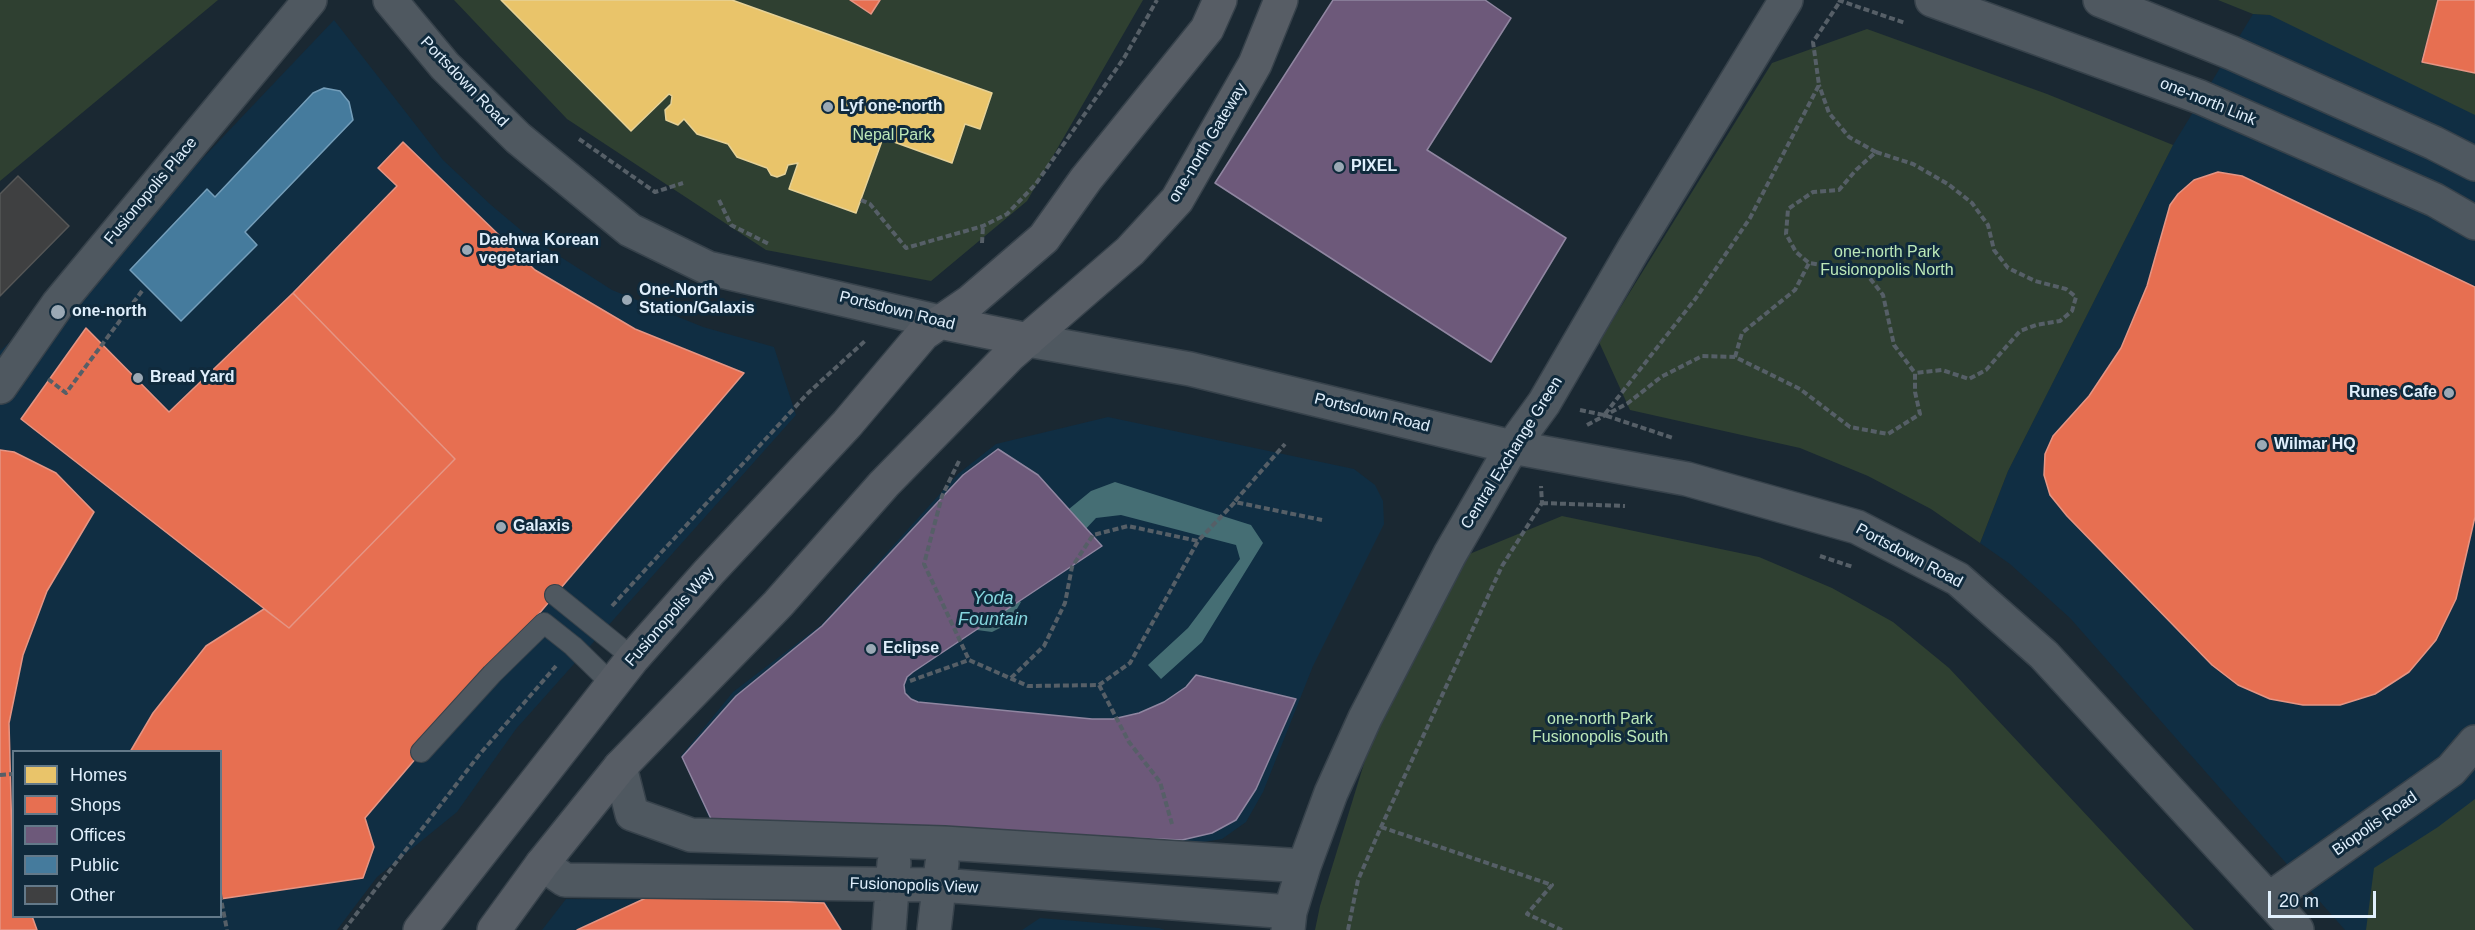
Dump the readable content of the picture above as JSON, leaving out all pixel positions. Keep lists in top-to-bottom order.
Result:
{
  "streets": {
    "street": [
      "Portsdown Road",
      "one-north Link",
      "one-north Gateway",
      "Fusionopolis Place",
      "Central Exchange Green",
      "Fusionopolis Way",
      "Biopolis Road",
      "Fusionopolis View"
    ]
  },
  "crossings": [
    ["Portsdown Road", "one-north Gateway"],
    ["Portsdown Road", "Central Exchange Green"],
    ["Portsdown Road", "Fusionopolis Way"],
    ["Portsdown Road", "Biopolis Road"],
    ["Central Exchange Green", "Fusionopolis View"]
  ],
  "water": ["Yoda Fountain"],
  "parks": ["Nepal Park", "one-north Park Fusionopolis North", "one-north Park Fusionopolis South"],
  "places": [
    "Lyf one-north",
    "PIXEL",
    "Daehwa Korean vegetarian",
    "One-North Station/Galaxis",
    "one-north",
    "Bread Yard",
    "Runes Cafe",
    "Wilmar HQ",
    "Galaxis",
    "Eclipse"
  ],
  "legend": [
    "Homes",
    "Shops",
    "Offices",
    "Public",
    "Other"
  ],
  "scale_bar": "20 m"
}
